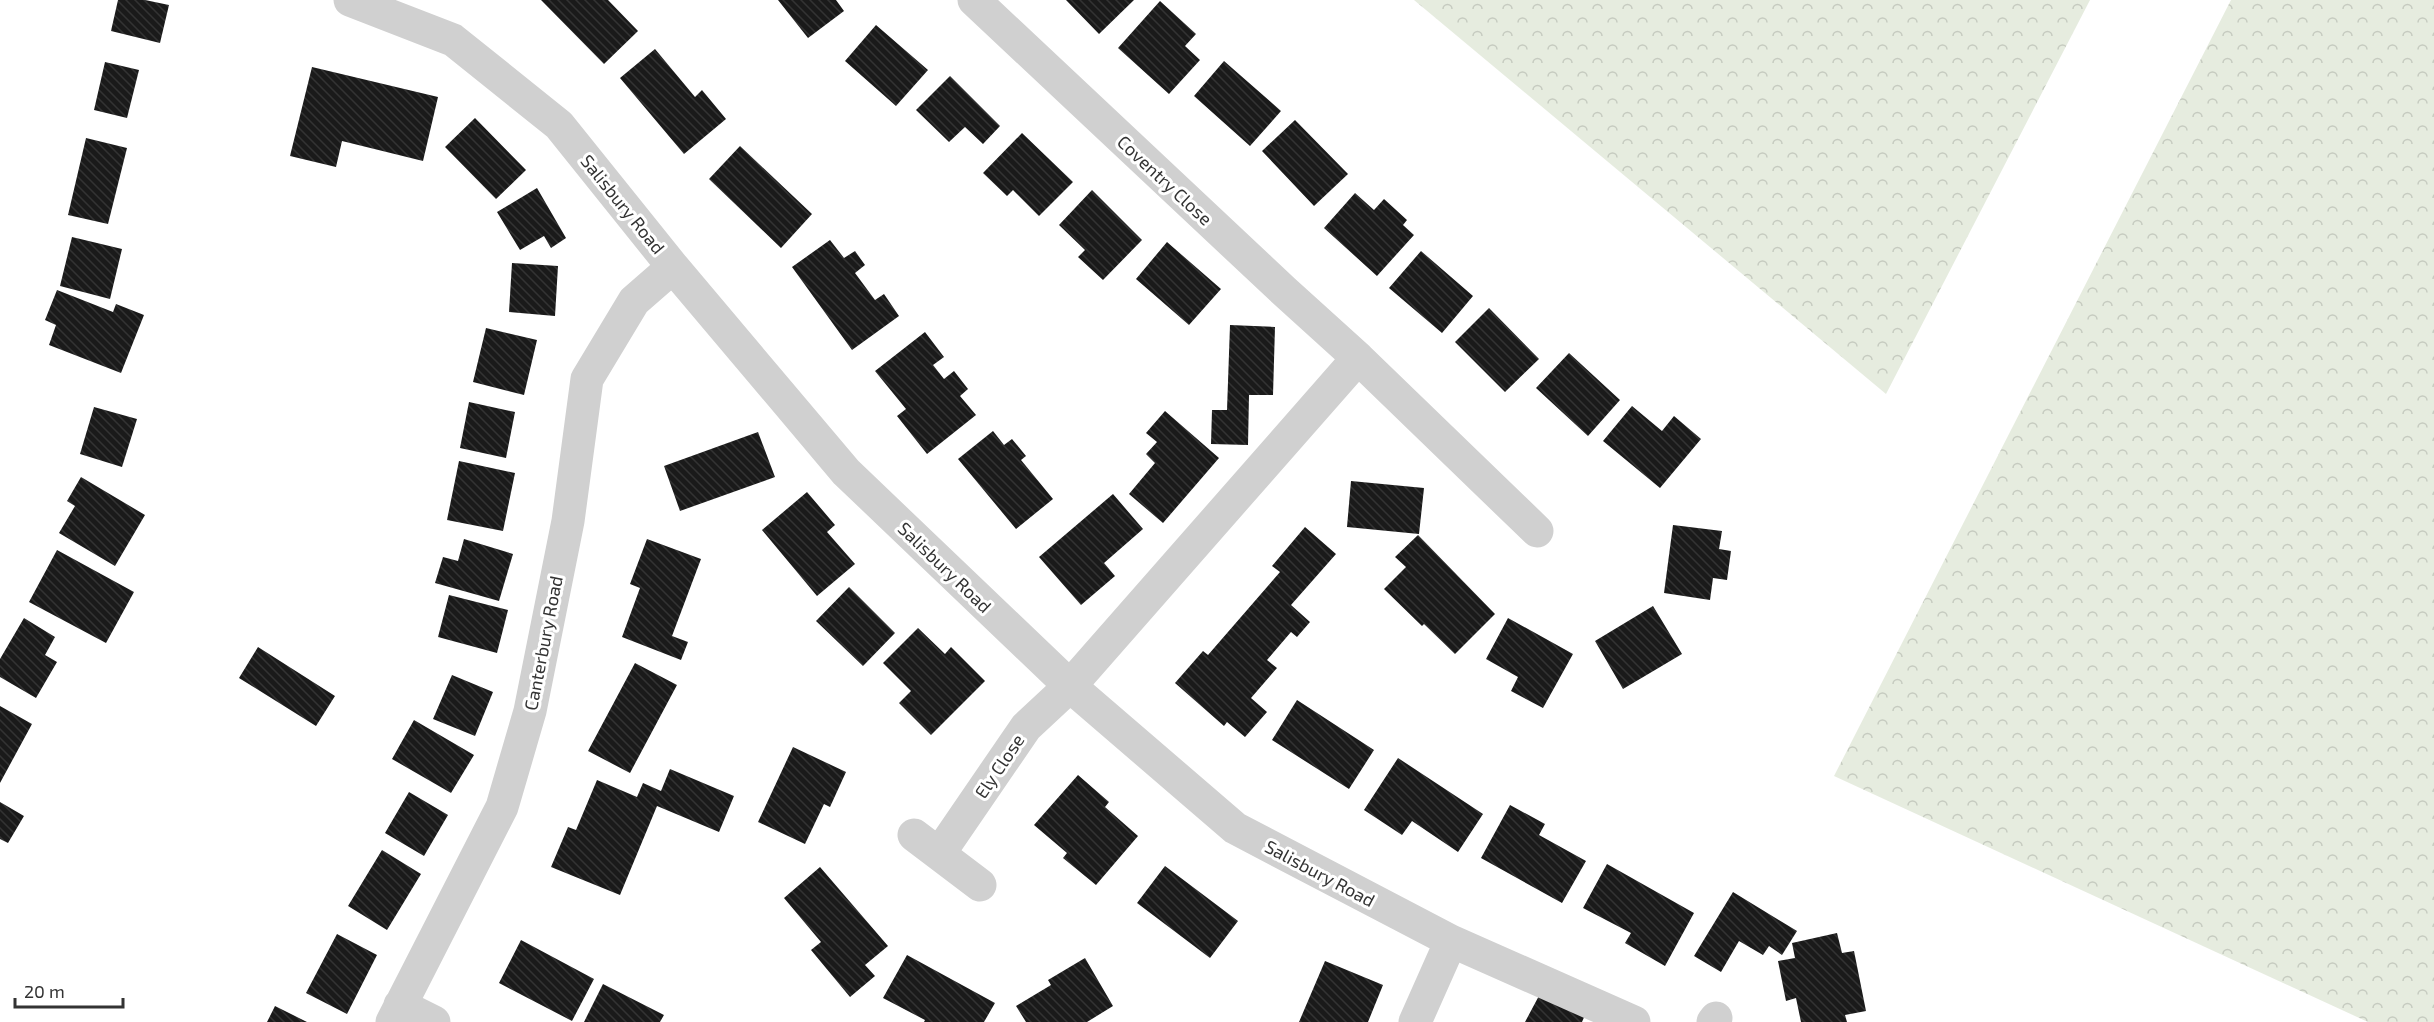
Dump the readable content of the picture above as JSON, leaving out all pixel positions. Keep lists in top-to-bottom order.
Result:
{
  "streets": {
    "street": [
      "Coventry Close",
      "Salisbury Road",
      "Canterbury Road",
      "Ely Close"
    ]
  },
  "crossings": [
    ["Salisbury Road", "Canterbury Road"],
    ["Salisbury Road", "Ely Close"]
  ],
  "scale_bar": "20 m"
}
